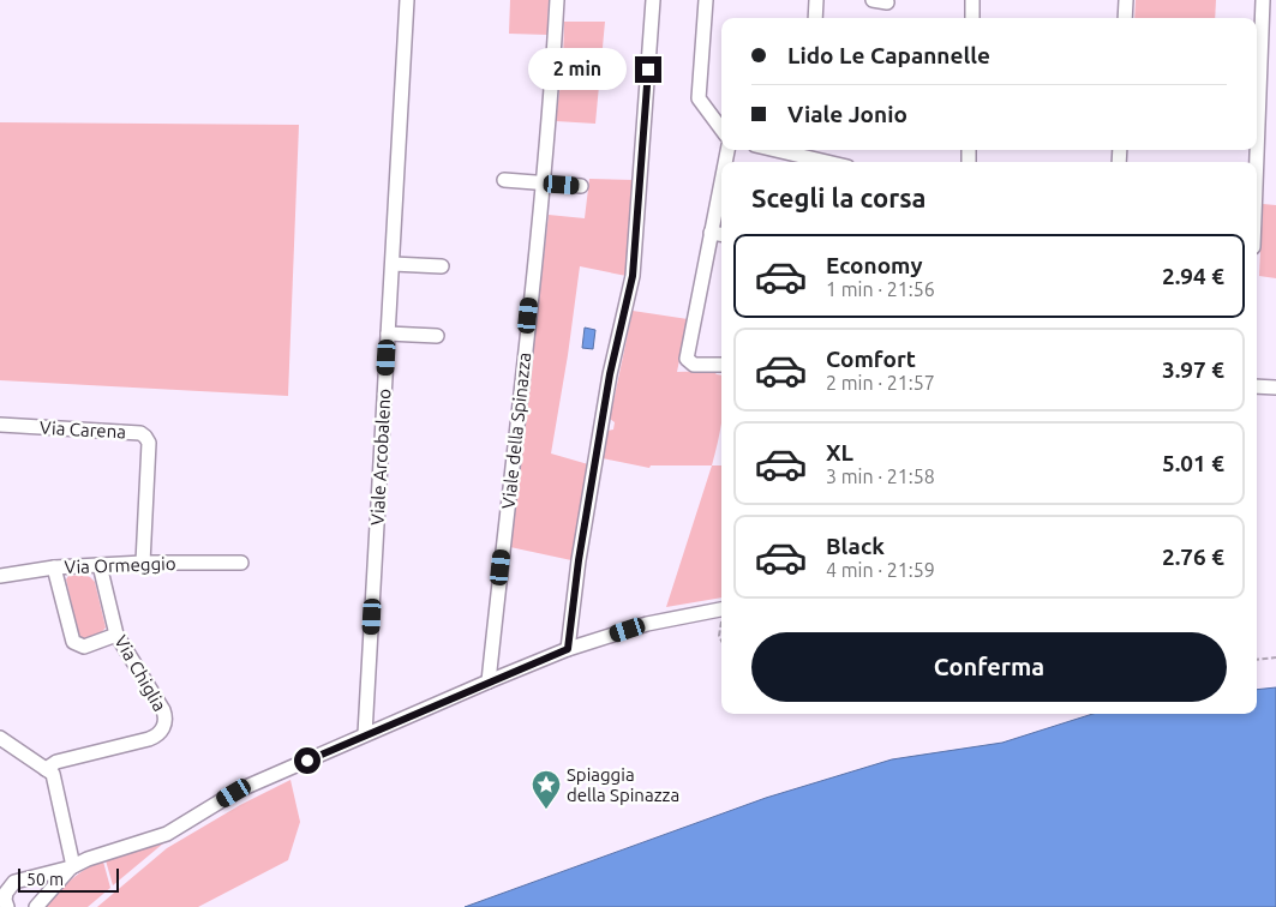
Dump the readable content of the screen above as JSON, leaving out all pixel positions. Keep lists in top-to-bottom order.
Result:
{
  "streets": {
    "street": [
      "Via Carena",
      "Viale della Spinazza",
      "Viale Arcobaleno",
      "Via Ormeggio",
      "Via Chiglia"
    ]
  },
  "crossings": [
    ["Via Carena", "Via Ormeggio"],
    ["Via Ormeggio", "Via Chiglia"]
  ],
  "places": {
    "place": ["Spiaggia della Spinazza"]
  },
  "scale_bar": "50 m",
  "page": {
    "banner": ["Lido Le Capannelle", "Viale Jonio"],
    "bubble": "2 min",
    "heading": "Scegli la corsa",
    "list": [
      {
        "name": "Economy",
        "note": "1 min · 21:56",
        "value": "2.94 €"
      },
      {
        "name": "Comfort",
        "note": "2 min · 21:57",
        "value": "3.97 €"
      },
      {
        "name": "XL",
        "note": "3 min · 21:58",
        "value": "5.01 €"
      },
      {
        "name": "Black",
        "note": "4 min · 21:59",
        "value": "2.76 €"
      }
    ],
    "buttons": "Conferma",
    "scale": "50 m"
  }
}
